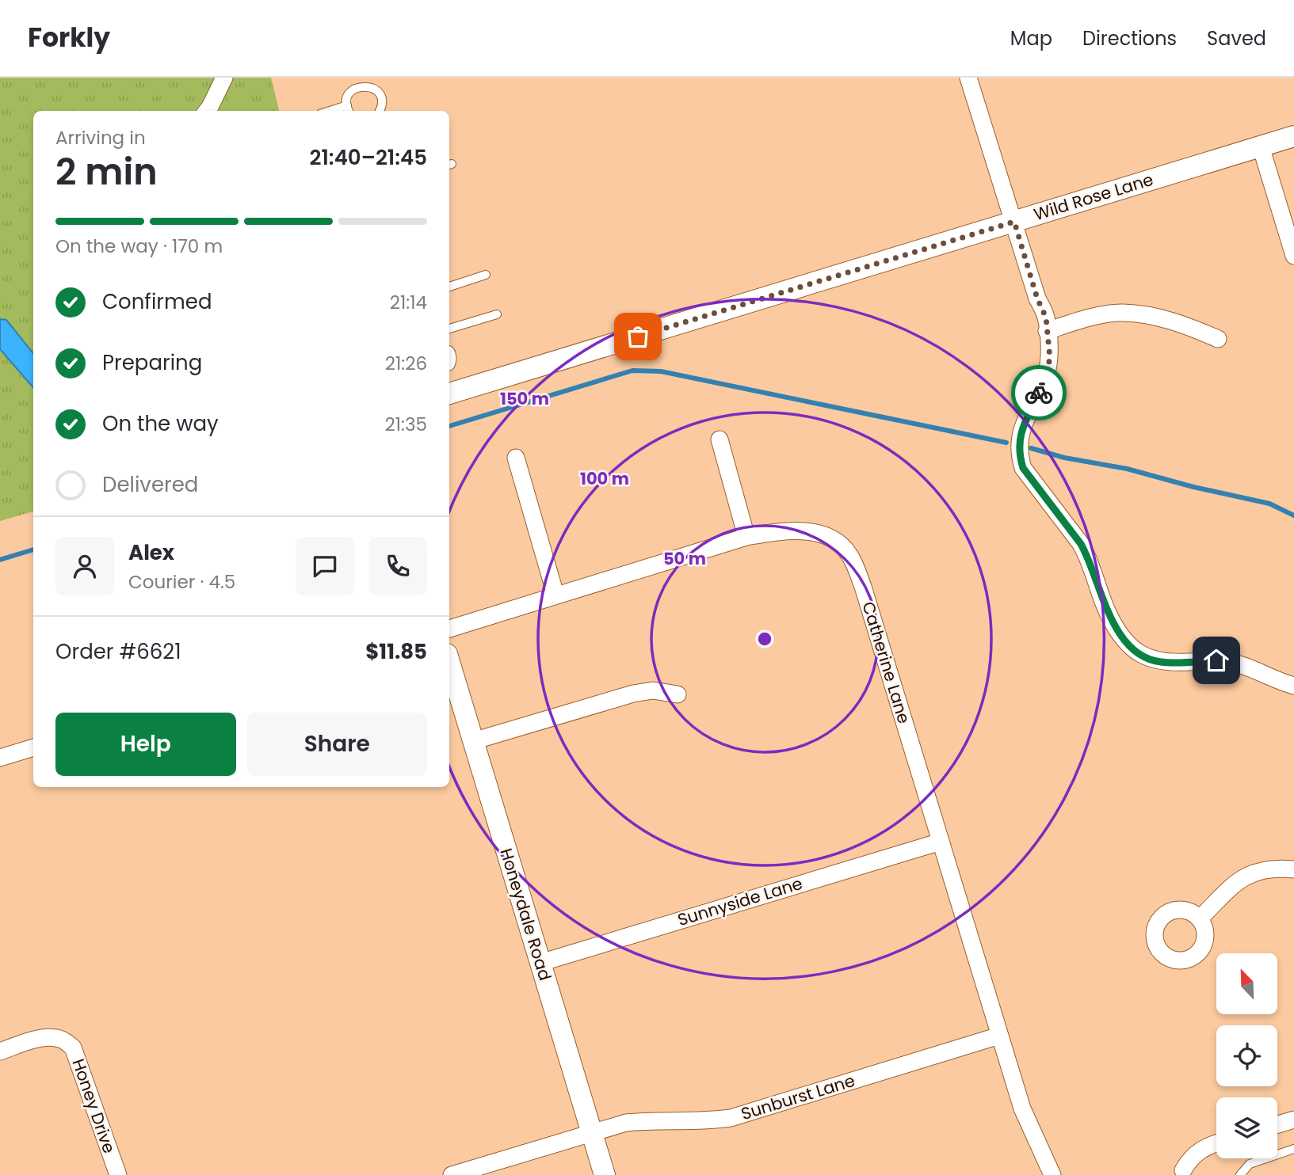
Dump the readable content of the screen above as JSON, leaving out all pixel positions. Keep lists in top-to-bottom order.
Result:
{
  "streets": {
    "street": [
      "Wild Rose Lane",
      "Catherine Lane",
      "Sunnyside Lane",
      "Honeydale Road",
      "Sunburst Lane",
      "Honey Drive"
    ]
  },
  "crossings": [
    ["Catherine Lane", "Sunnyside Lane"],
    ["Catherine Lane", "Sunburst Lane"],
    ["Sunnyside Lane", "Honeydale Road"],
    ["Honeydale Road", "Sunburst Lane"]
  ],
  "north": "top left",
  "page": {
    "header": "Forkly",
    "nav": ["Map", "Directions", "Saved"],
    "heading": ["2 min", "Arriving in", "21:40–21:45"],
    "panel": [
      "Alex",
      "Courier · 4.5",
      "Order #6621",
      "$11.85"
    ],
    "bar": "On the way · 170 m",
    "list": [
      ["Confirmed", "21:14"],
      ["Preparing", "21:26"],
      ["On the way", "21:35"],
      "Delivered"
    ],
    "buttons": ["Help", "Share"]
  },
  "rings": ["150 m", "100 m", "50 m"]
}
